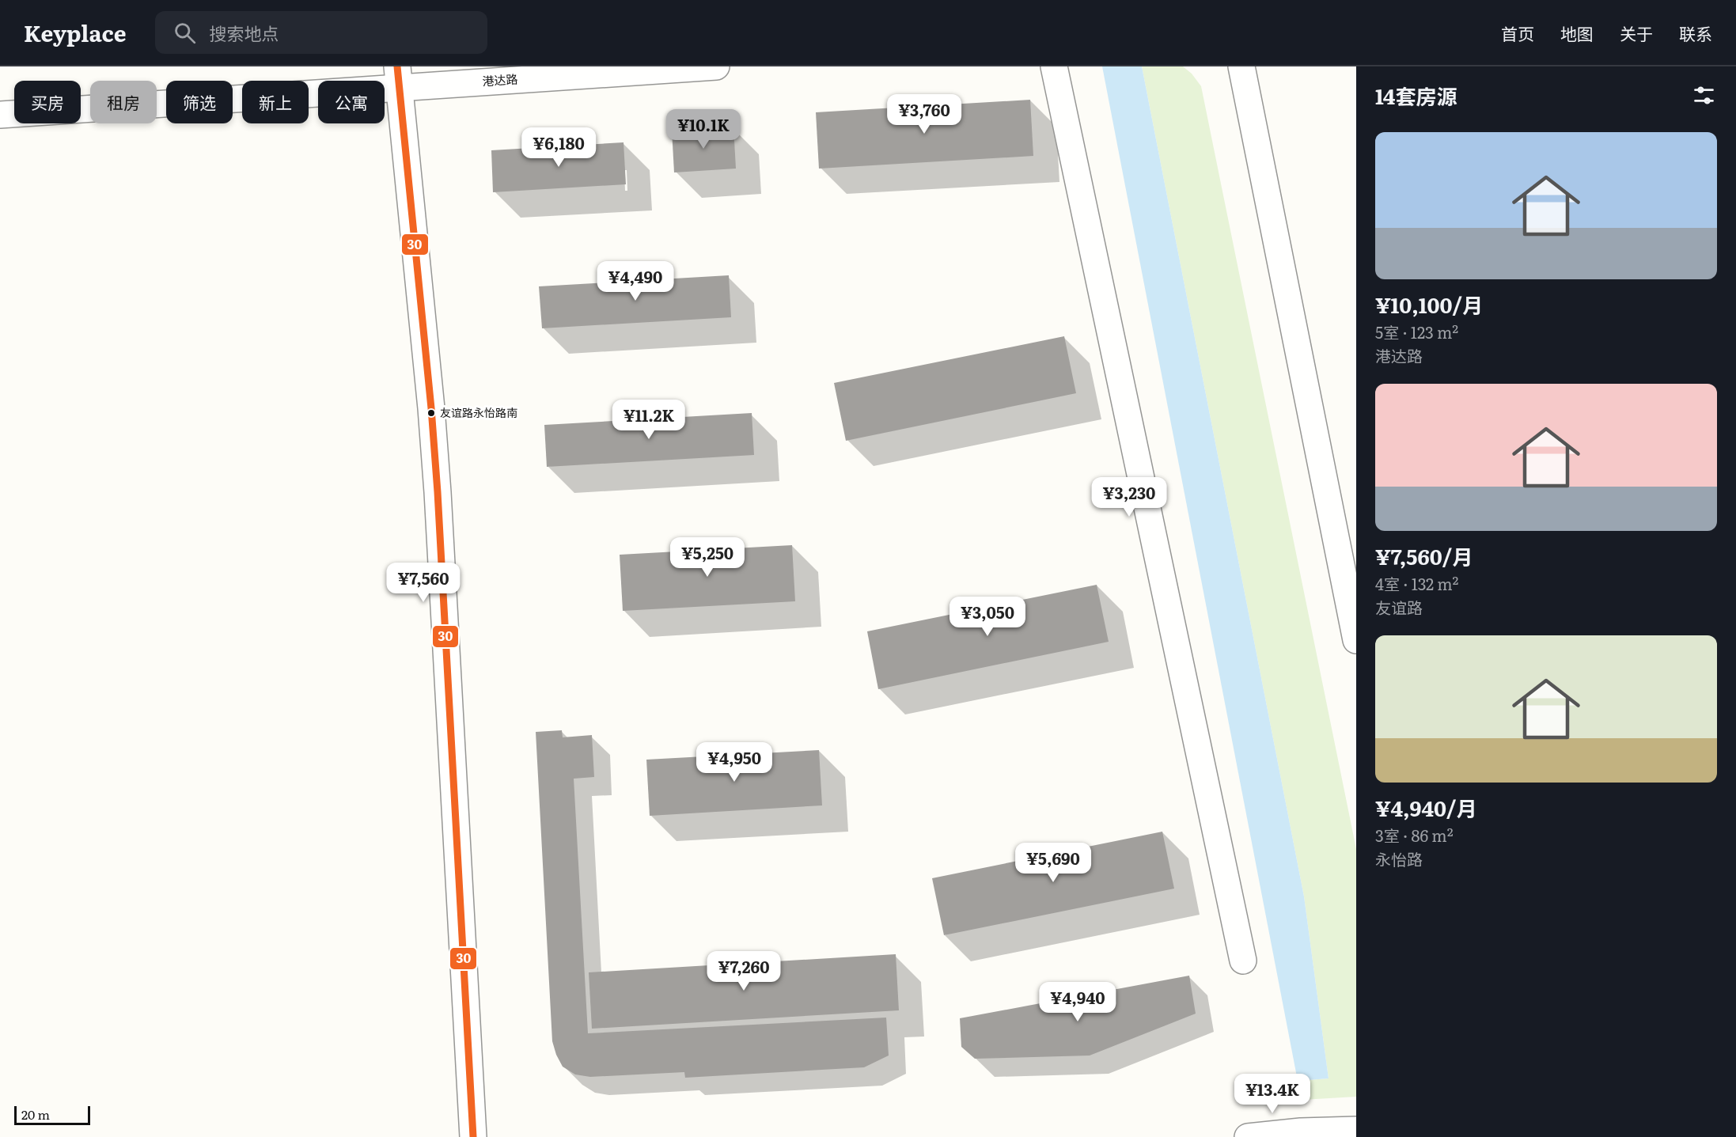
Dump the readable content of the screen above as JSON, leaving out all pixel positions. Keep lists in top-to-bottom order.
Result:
{
  "streets": {
    "street": ["港达路"]
  },
  "places": ["友谊路永怡路南"],
  "lines": ["transit line 30"],
  "scale_bar": "20 m",
  "page": {
    "header": "Keyplace",
    "search": "搜索地点",
    "nav": [
      "首页",
      "地图",
      "关于",
      "联系"
    ],
    "heading": "14套房源",
    "chip": [
      "买房",
      "租房",
      "筛选",
      "新上",
      "公寓"
    ],
    "price": [
      "¥3,760",
      "¥10.1K",
      "¥6,180",
      "¥4,490",
      "¥11.2K",
      "¥3,230",
      "¥5,250",
      "¥7,560",
      "¥3,050",
      "¥4,950",
      "¥5,690",
      "¥7,260",
      "¥4,940",
      "¥13.4K"
    ],
    "list": [
      {
        "name": "¥10,100/月",
        "note": "5室 · 123 m² · 港达路"
      },
      {
        "name": "¥7,560/月",
        "note": "4室 · 132 m² · 友谊路"
      },
      {
        "name": "¥4,940/月",
        "note": "3室 · 86 m² · 永怡路"
      }
    ],
    "scale": "20 m"
  }
}
